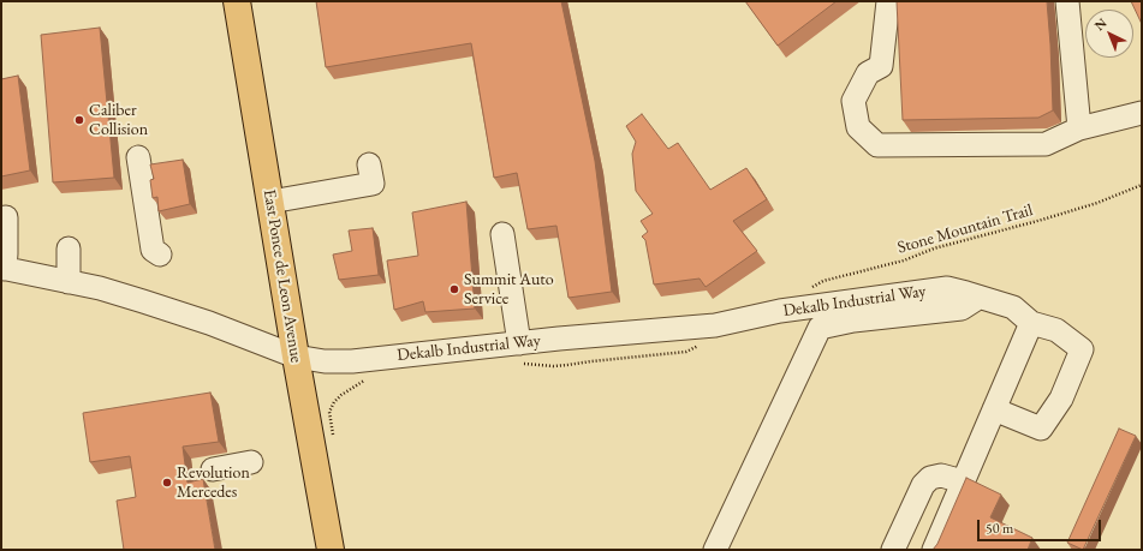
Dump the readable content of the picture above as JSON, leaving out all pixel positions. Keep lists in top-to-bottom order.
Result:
{
  "streets": {
    "main road": ["East Ponce de Leon Avenue"],
    "street": ["Dekalb Industrial Way"],
    "path": ["Stone Mountain Trail"]
  },
  "crossings": [
    ["East Ponce de Leon Avenue", "Dekalb Industrial Way"]
  ],
  "places": ["Caliber Collision", "Summit Auto Service", "Revolution Mercedes"],
  "scale_bar": "50 m",
  "north": "top left"
}
